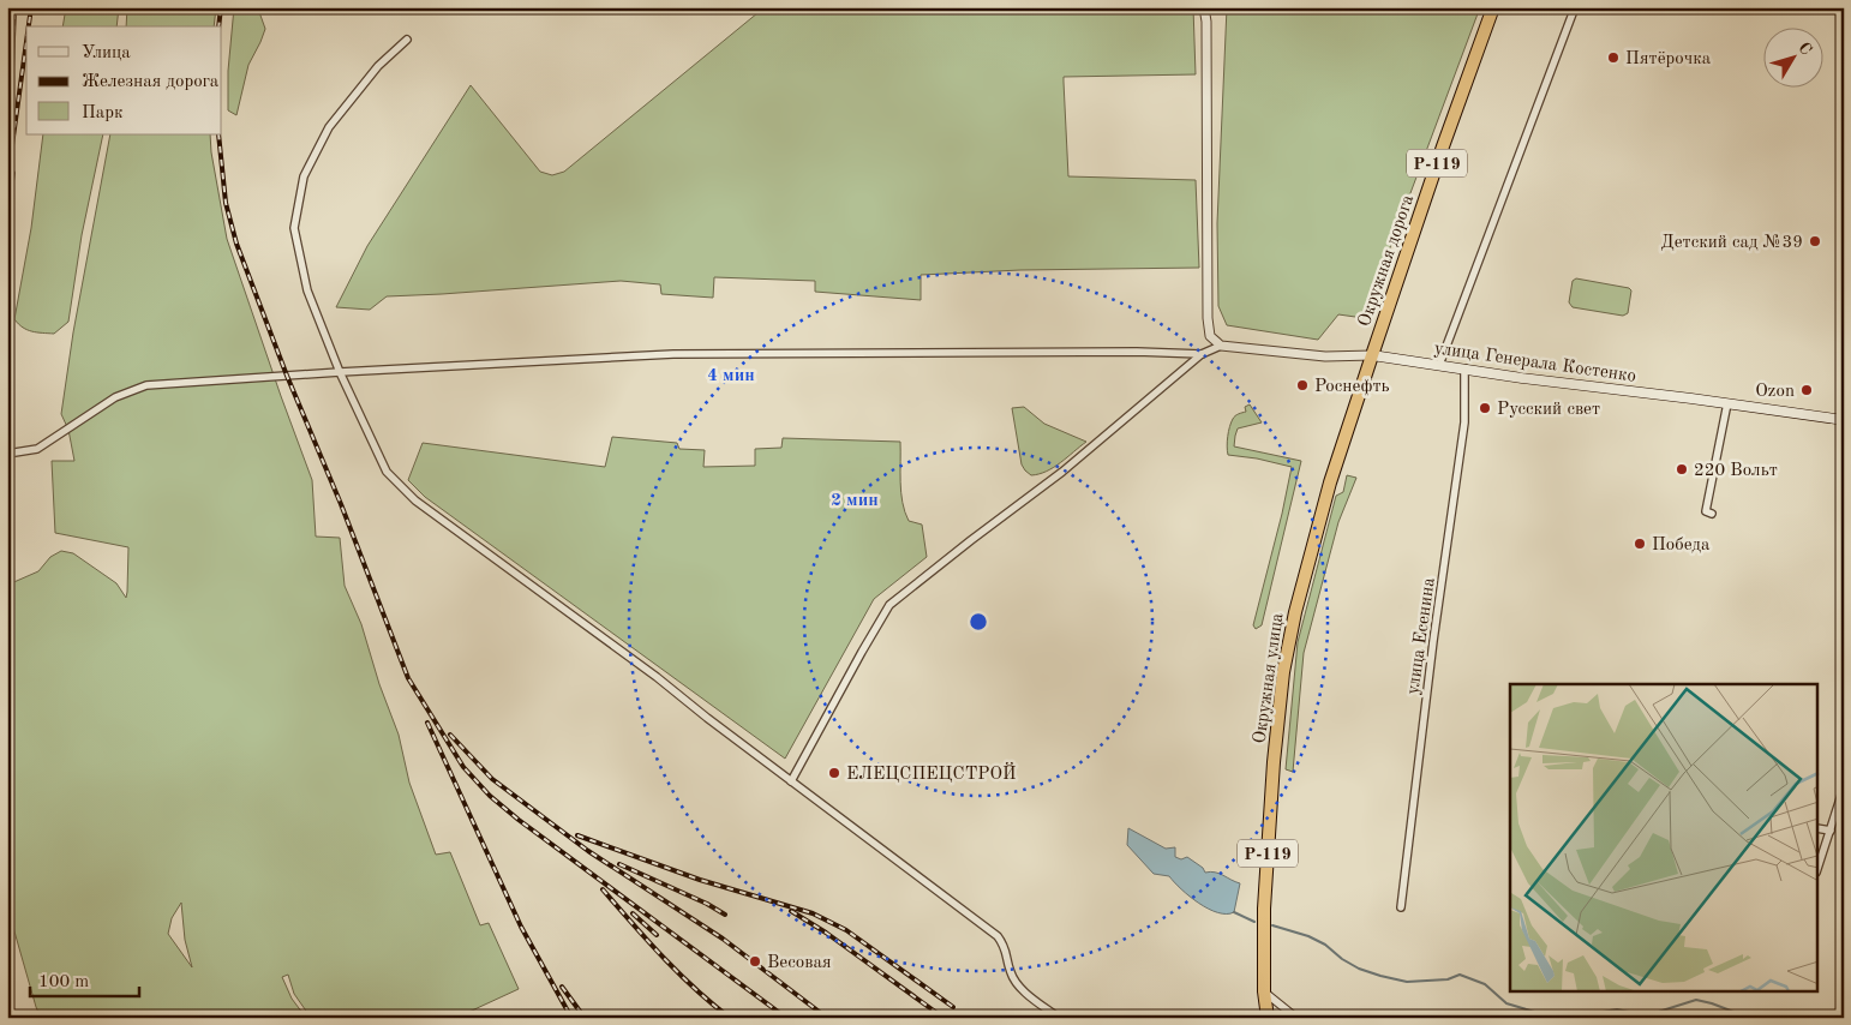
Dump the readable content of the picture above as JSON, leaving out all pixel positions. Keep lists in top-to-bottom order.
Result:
{
  "streets": {
    "highway": ["Р-119", "Окружная дорога", "Окружная улица"],
    "main road": ["улица Генерала Костенко"],
    "street": ["улица Есенина"]
  },
  "crossings": [
    ["Окружная дорога", "улица Генерала Костенко"],
    ["Окружная дорога", "Окружная улица"],
    ["улица Генерала Костенко", "улица Есенина"],
    ["улица Генерала Костенко", "Окружная улица"]
  ],
  "places": [
    "Пятёрочка",
    "Детский сад №39",
    "Роснефть",
    "Ozon",
    "Русский свет",
    "220 Вольт",
    "Победа",
    "ЕЛЕЦСПЕЦСТРОЙ",
    "Весовая"
  ],
  "legend": ["Улица", "Железная дорога", "Парк"],
  "scale_bar": "100 m",
  "north": "top right",
  "rings": ["4 мин", "2 мин"]
}
